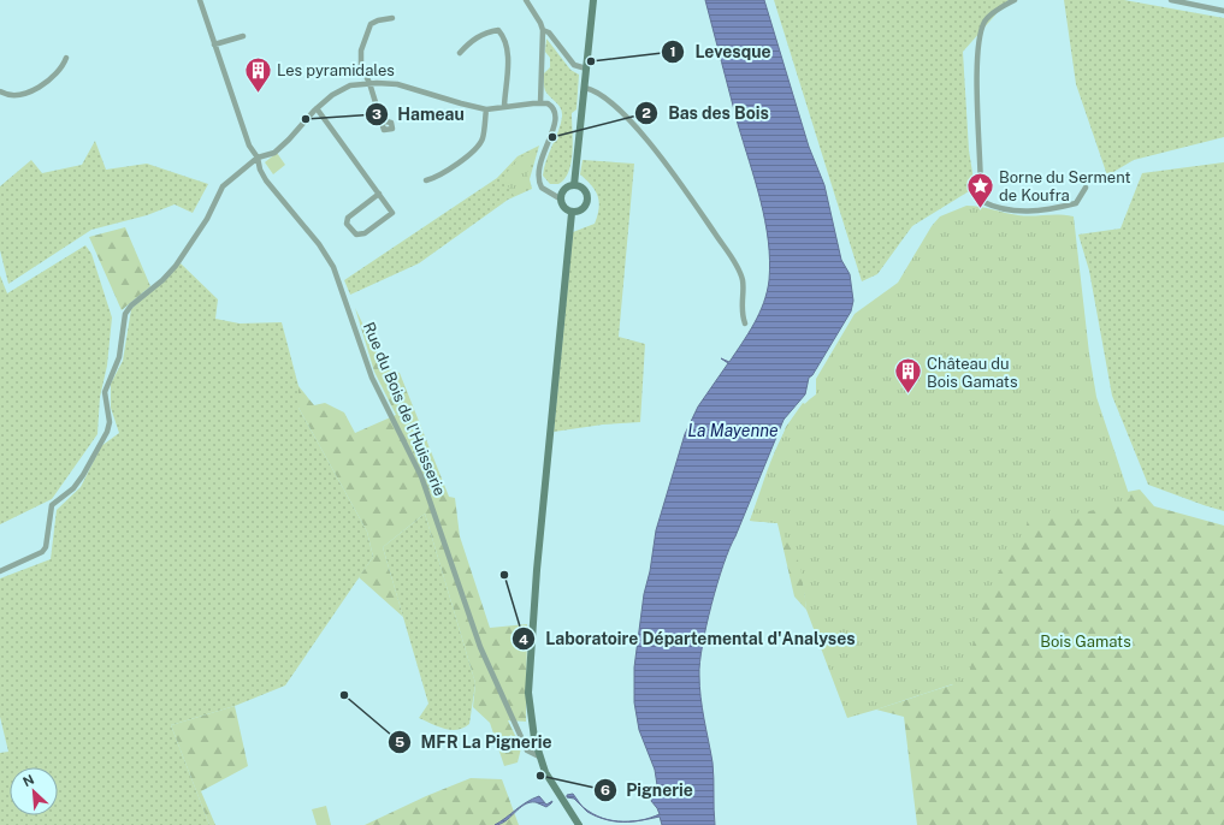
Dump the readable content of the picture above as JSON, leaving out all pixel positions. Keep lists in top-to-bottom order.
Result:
{
  "streets": {
    "street": ["Rue du Bois de l'Huisserie"]
  },
  "water": ["La Mayenne"],
  "parks": ["Bois Gamats"],
  "places": {
    "other": [
      "Levesque",
      "Hameau",
      "Bas des Bois",
      "Laboratoire Départemental d'Analyses",
      "MFR La Pignerie",
      "Pignerie"
    ],
    "building": ["Les pyramidales", "Château du Bois Gamats"],
    "place": ["Borne du Serment de Koufra"]
  },
  "north": "top left"
}
